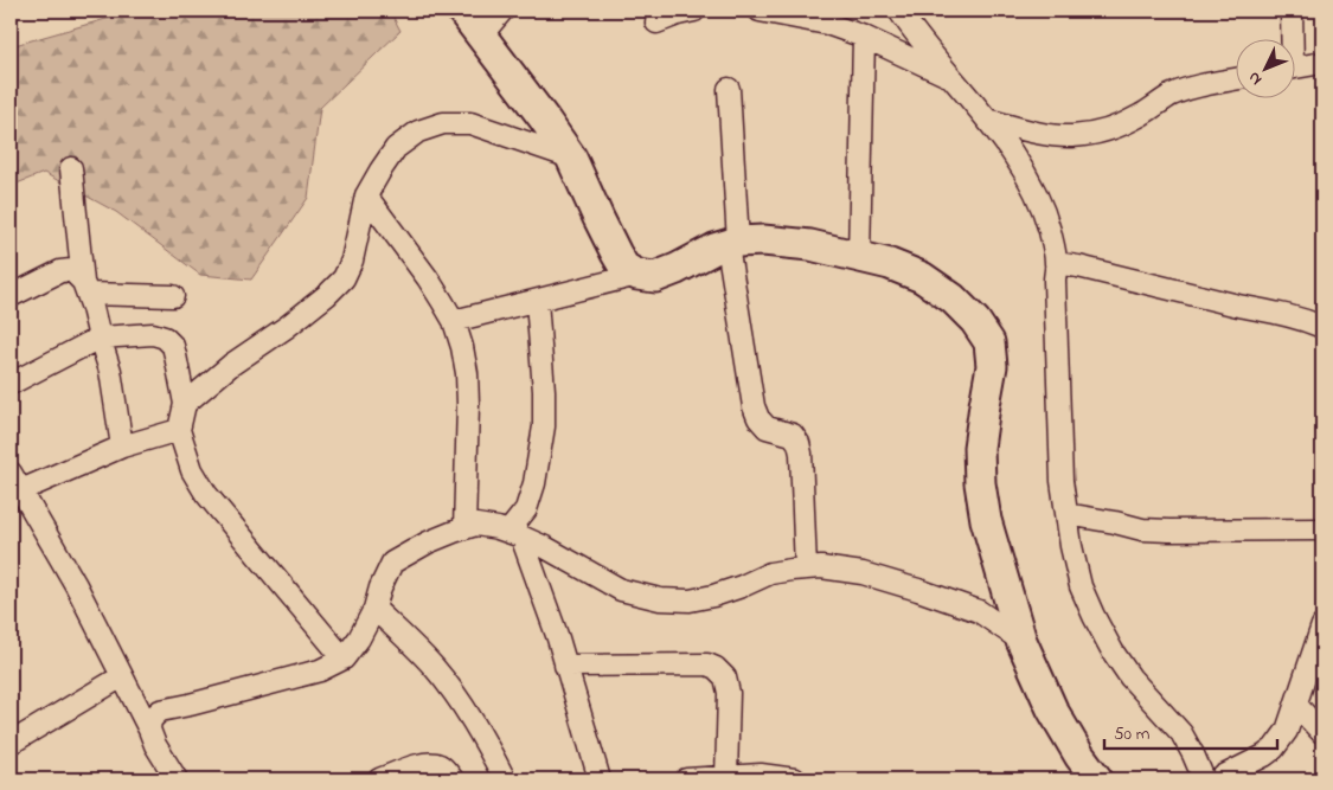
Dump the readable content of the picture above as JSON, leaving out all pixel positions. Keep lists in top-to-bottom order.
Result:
{
  "scale_bar": "50 m",
  "north": "bottom left"
}
